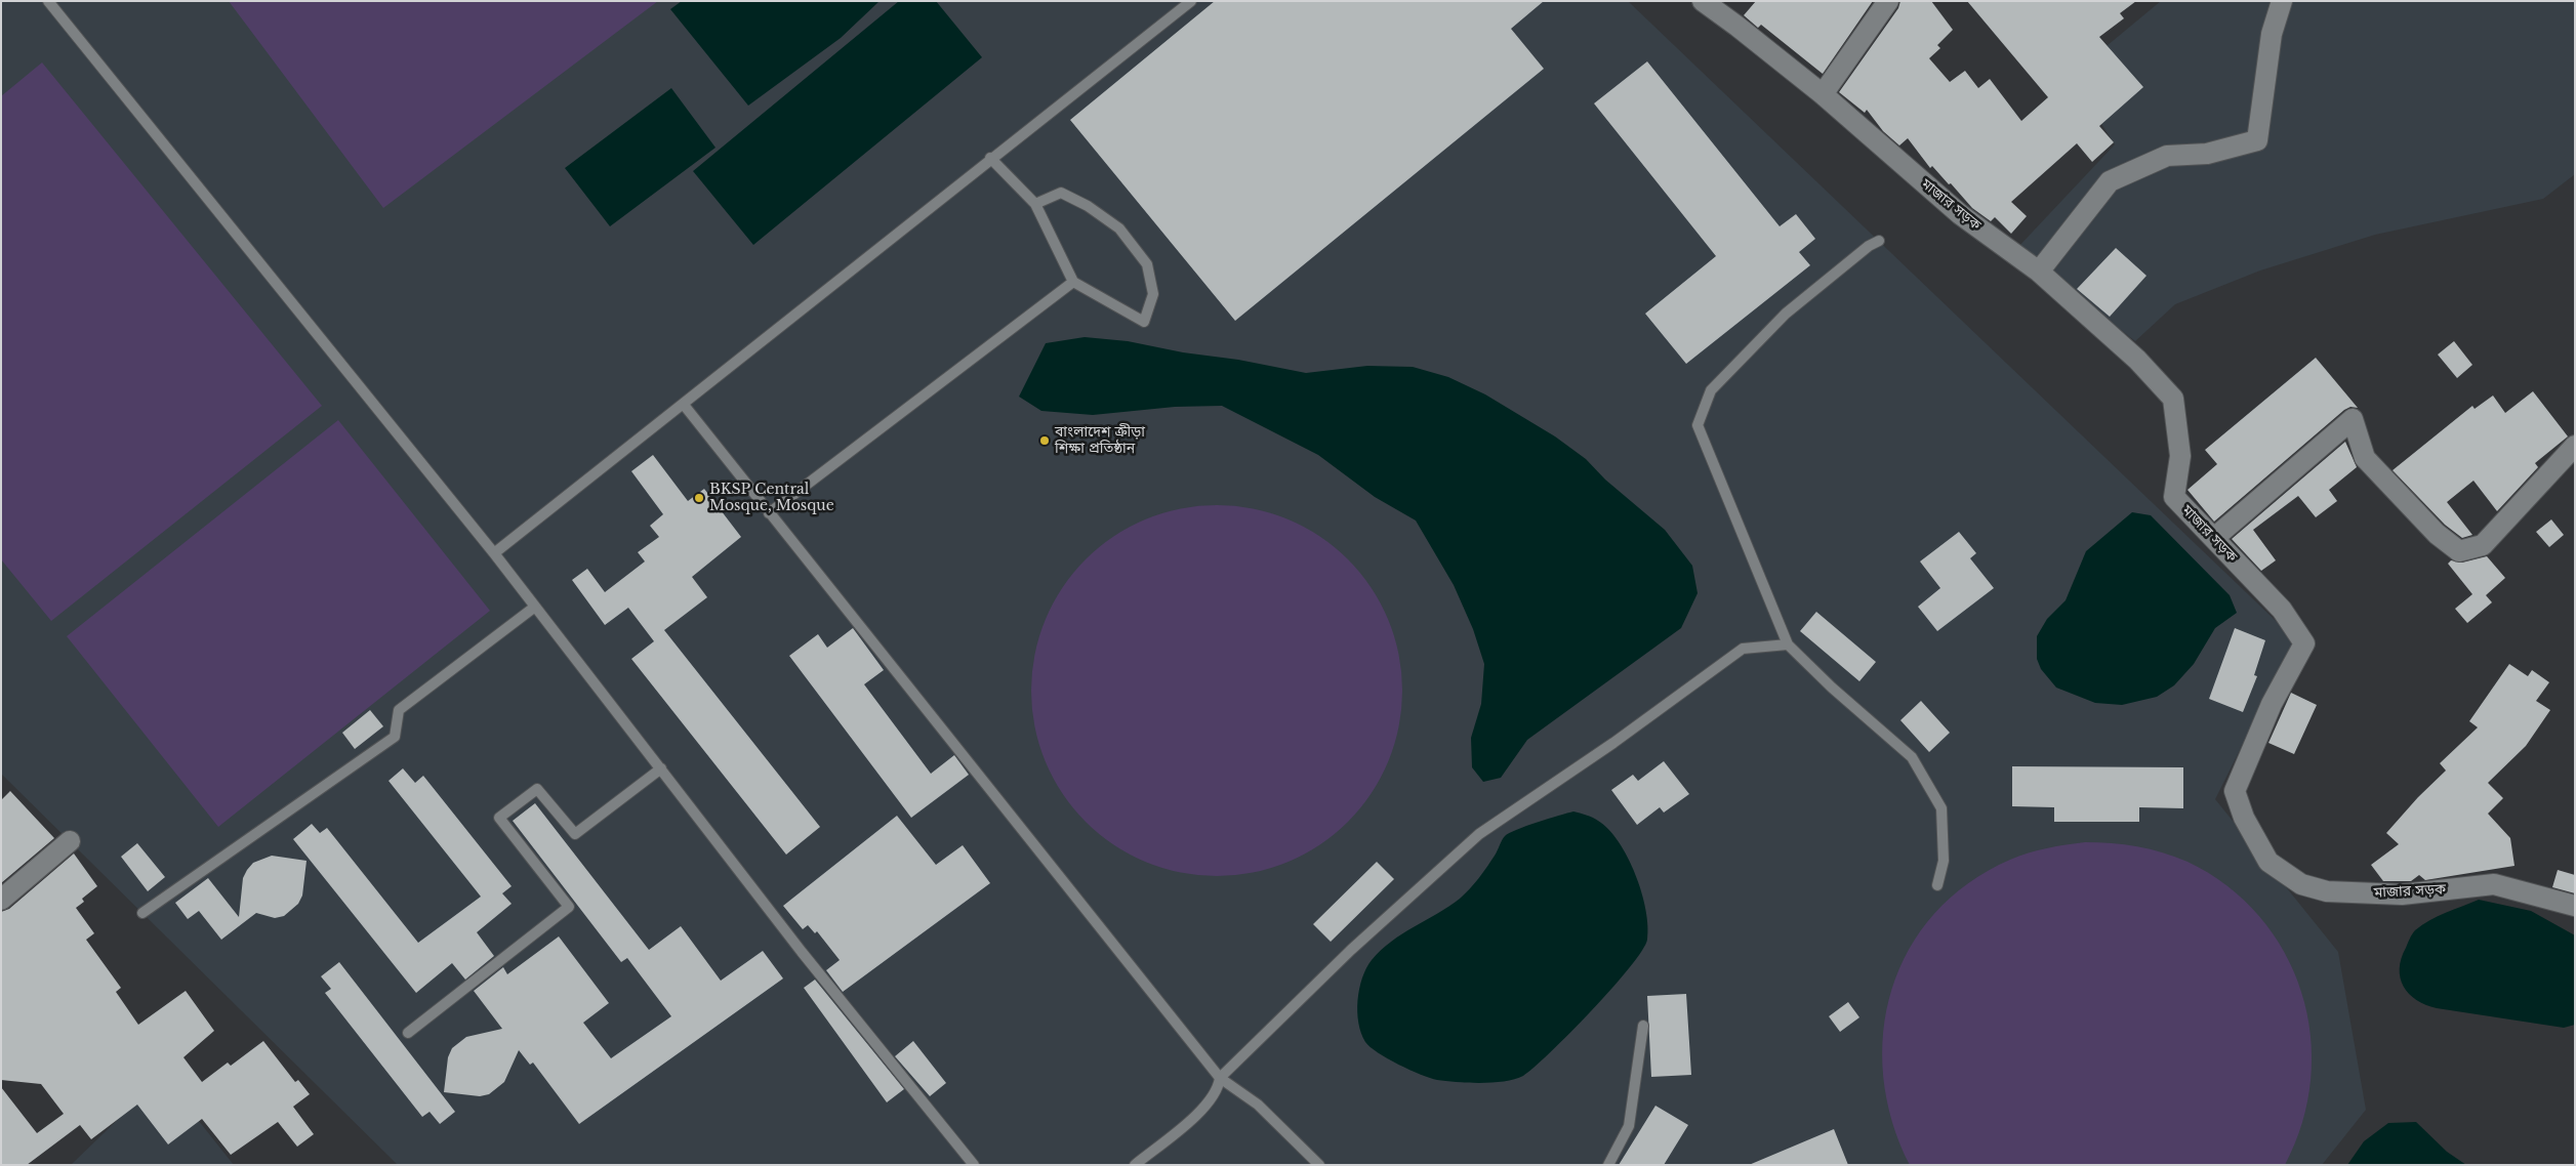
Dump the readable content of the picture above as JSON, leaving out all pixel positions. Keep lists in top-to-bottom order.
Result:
{
  "streets": {
    "street": ["মাজার সড়ক"]
  },
  "places": ["বাংলাদেশ ক্রীড়া শিক্ষা প্রতিষ্ঠান", "BKSP Central Mosque, Mosque"]
}
